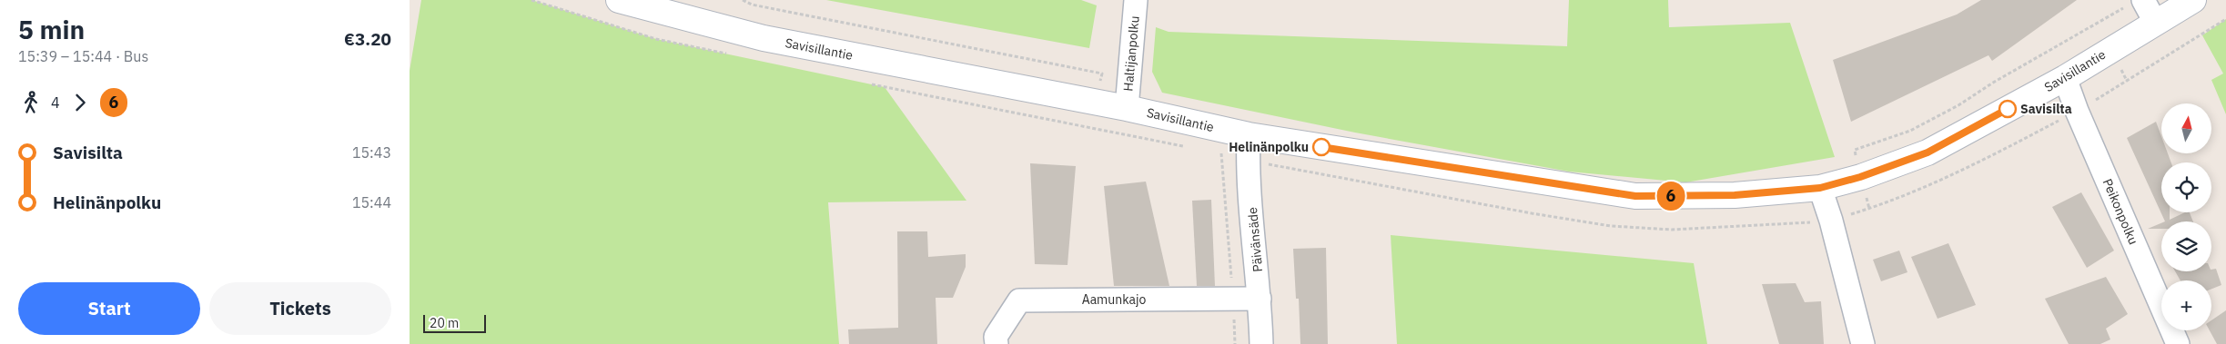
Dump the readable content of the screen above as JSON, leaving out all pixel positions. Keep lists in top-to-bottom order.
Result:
{
  "streets": {
    "street": [
      "Savisillantie",
      "Haltijanpolku",
      "Peikonpolku",
      "Päivänsäde",
      "Aamunkajo"
    ]
  },
  "crossings": [
    ["Savisillantie", "Haltijanpolku"],
    ["Savisillantie", "Peikonpolku"],
    ["Savisillantie", "Päivänsäde"],
    ["Päivänsäde", "Aamunkajo"]
  ],
  "places": ["Savisilta", "Helinänpolku"],
  "lines": ["bus line 6"],
  "scale_bar": "20 m",
  "north": "top",
  "page": {
    "heading": ["5 min", "15:39 – 15:44 · Bus", "€3.20"],
    "on_map": "6",
    "legs": ["4", "6"],
    "map_buttons": "+",
    "list": [
      {
        "name": "Savisilta",
        "value": "15:43"
      },
      {
        "name": "Helinänpolku",
        "value": "15:44"
      }
    ],
    "buttons": ["Start", "Tickets"],
    "scale": "20 m"
  }
}
